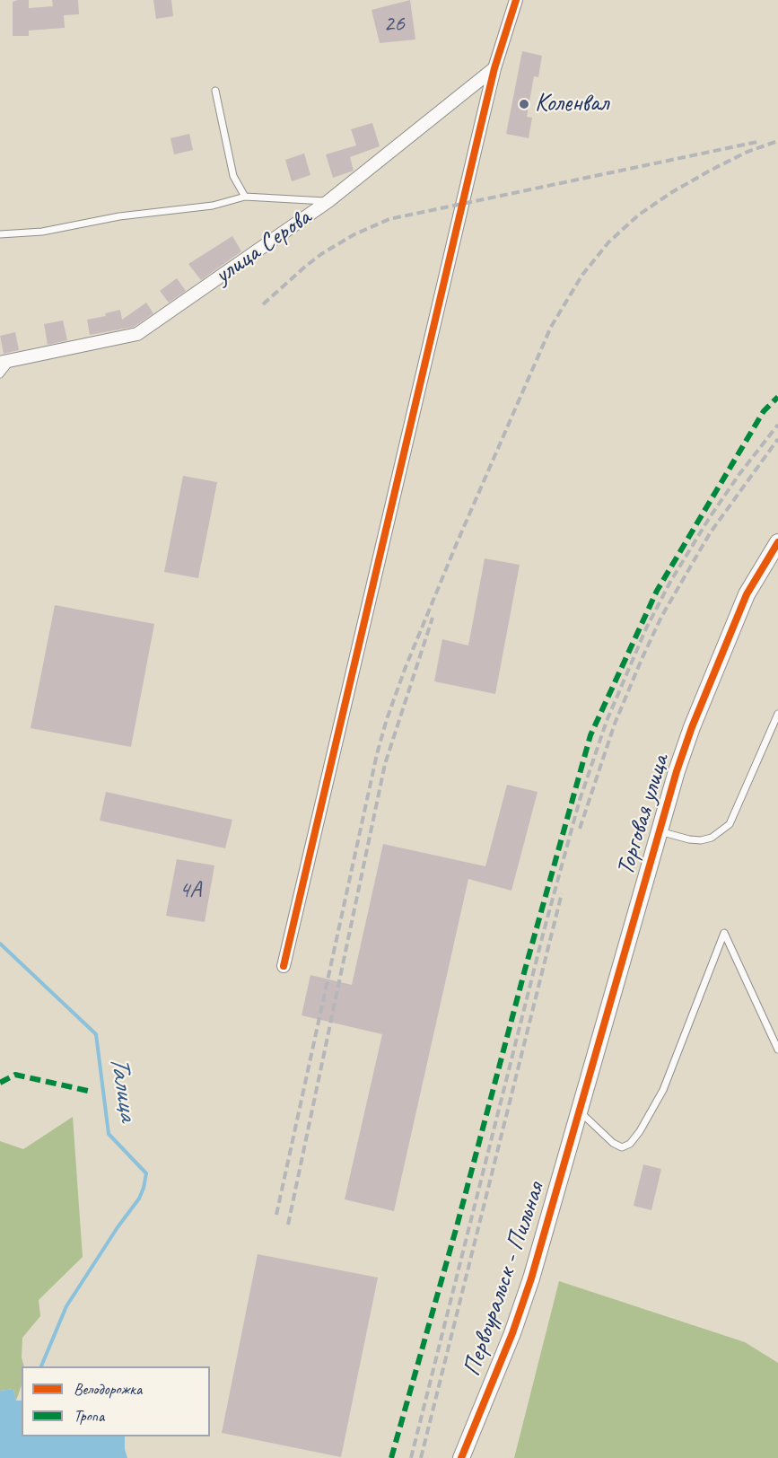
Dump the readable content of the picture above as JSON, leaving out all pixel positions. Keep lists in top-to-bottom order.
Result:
{
  "streets": {
    "street": ["улица Серова", "Торговая улица", "Первоуральск - Пильная"]
  },
  "crossings": [
    ["Торговая улица", "Первоуральск - Пильная"]
  ],
  "water": ["Талица"],
  "places": ["Коленвал"],
  "house_numbers": ["26", "4А"],
  "legend": ["Велодорожка", "Тропа"]
}
